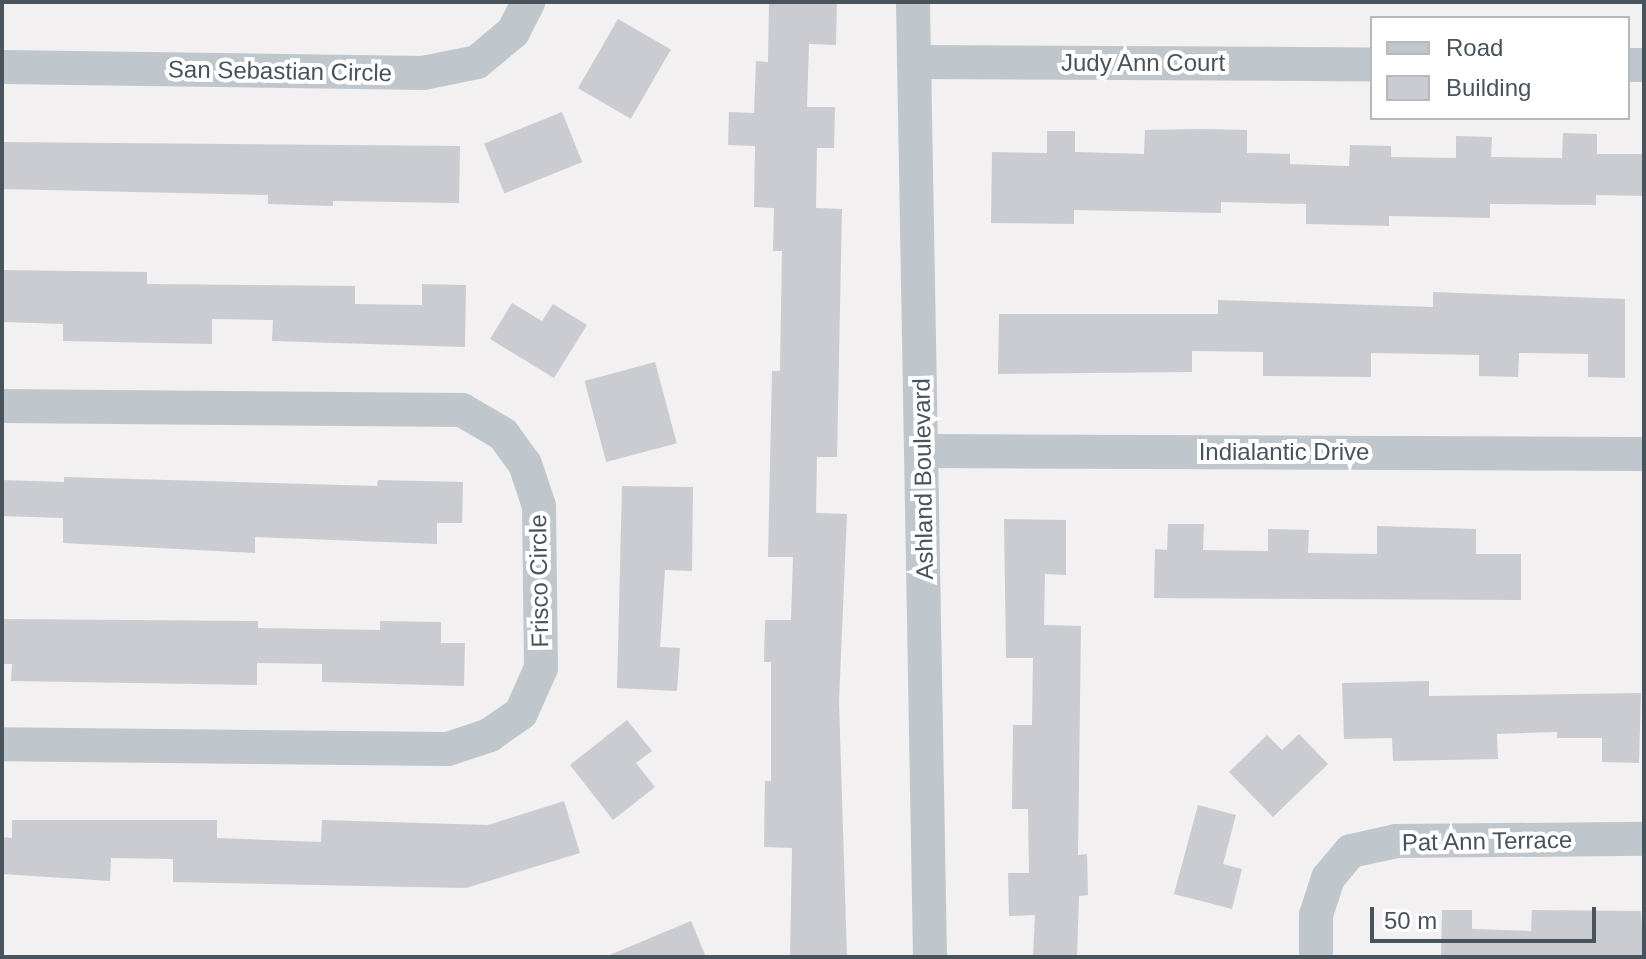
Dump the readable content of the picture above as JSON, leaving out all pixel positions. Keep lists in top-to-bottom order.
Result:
{
  "streets": {
    "street": [
      "Judy Ann Court",
      "San Sebastian Circle",
      "Indialantic Drive",
      "Ashland Boulevard",
      "Frisco Circle",
      "Pat Ann Terrace"
    ]
  },
  "crossings": [
    ["Judy Ann Court", "Ashland Boulevard"],
    ["Indialantic Drive", "Ashland Boulevard"]
  ],
  "legend": ["Road", "Building"],
  "scale_bar": "50 m"
}
